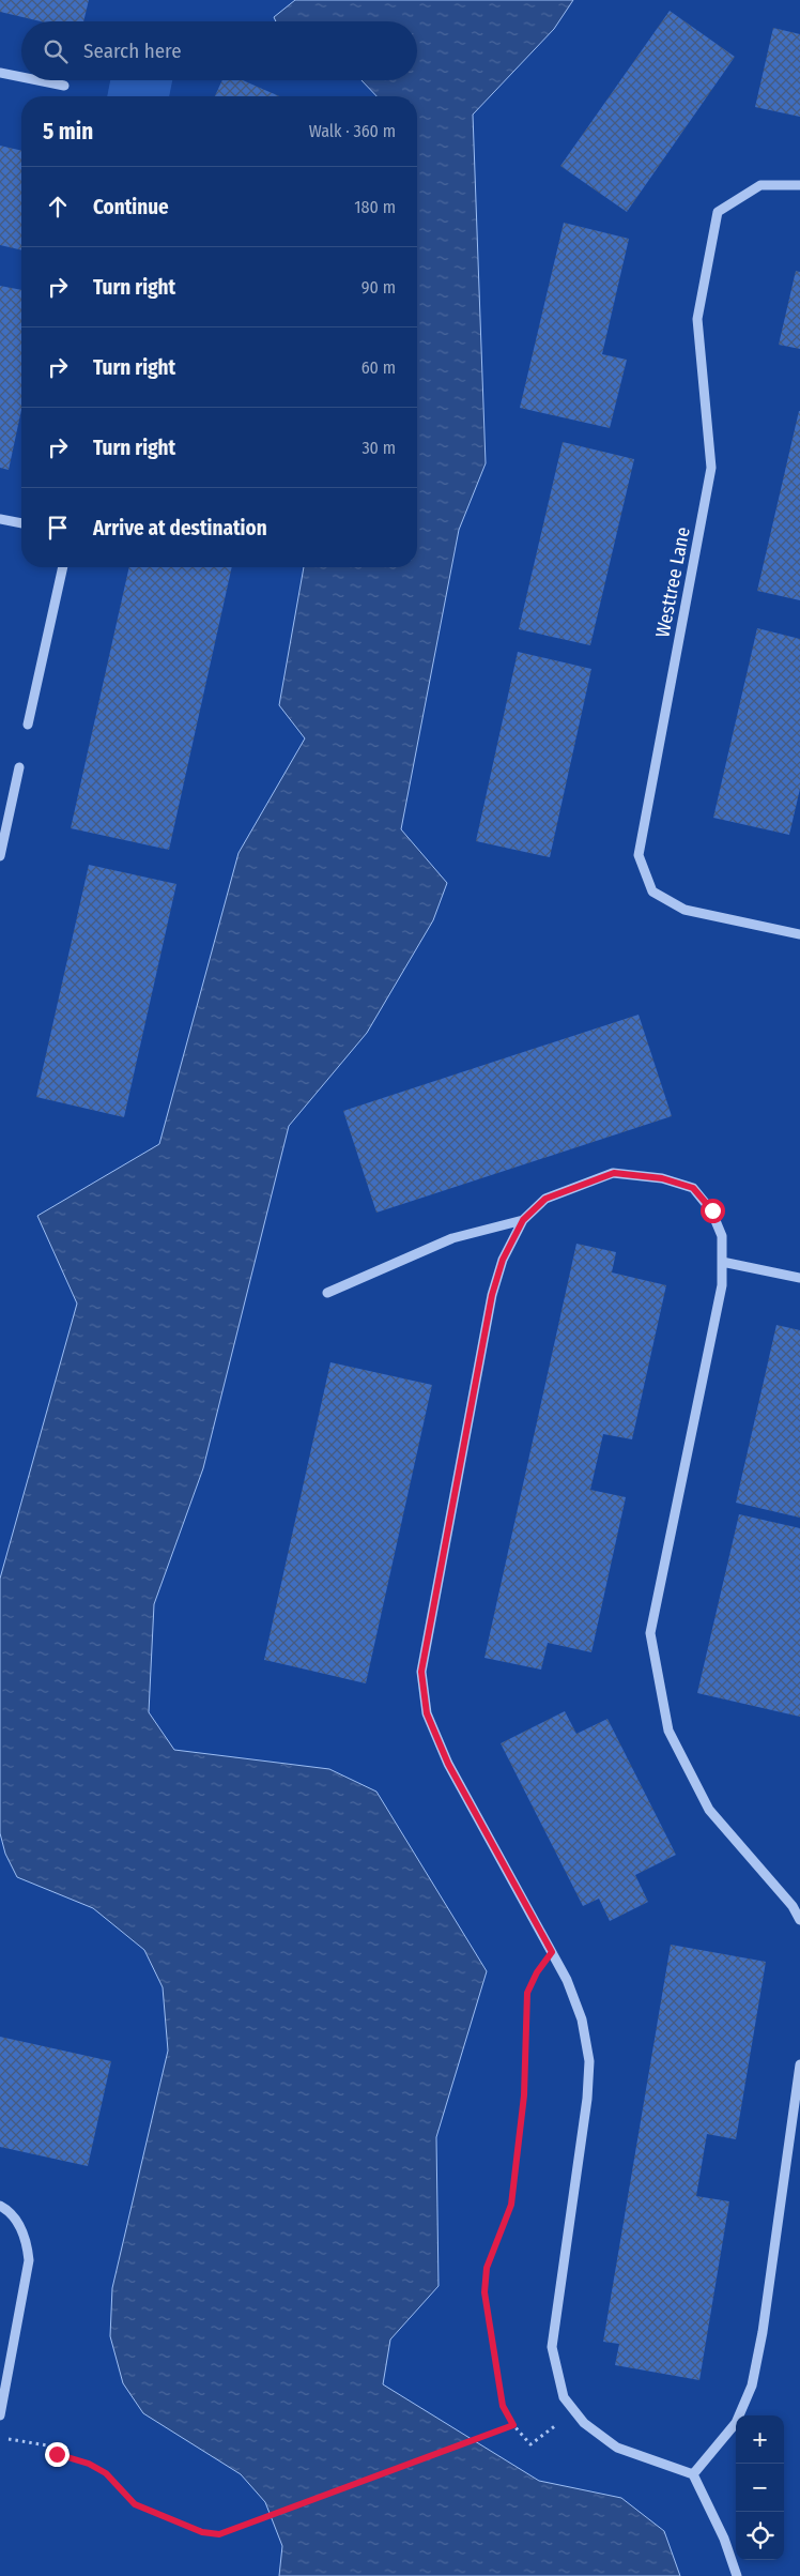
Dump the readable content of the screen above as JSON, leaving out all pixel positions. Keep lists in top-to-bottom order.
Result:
{
  "streets": {
    "street": ["Westtree Lane"]
  },
  "page": {
    "search": "Search here",
    "heading": ["5 min", "Walk · 360 m"],
    "list": [
      ["Continue", "180 m"],
      ["Turn right", "90 m"],
      ["Turn right", "60 m"],
      ["Turn right", "30 m"],
      "Arrive at destination"
    ],
    "map_buttons": ["+", "−"]
  }
}
